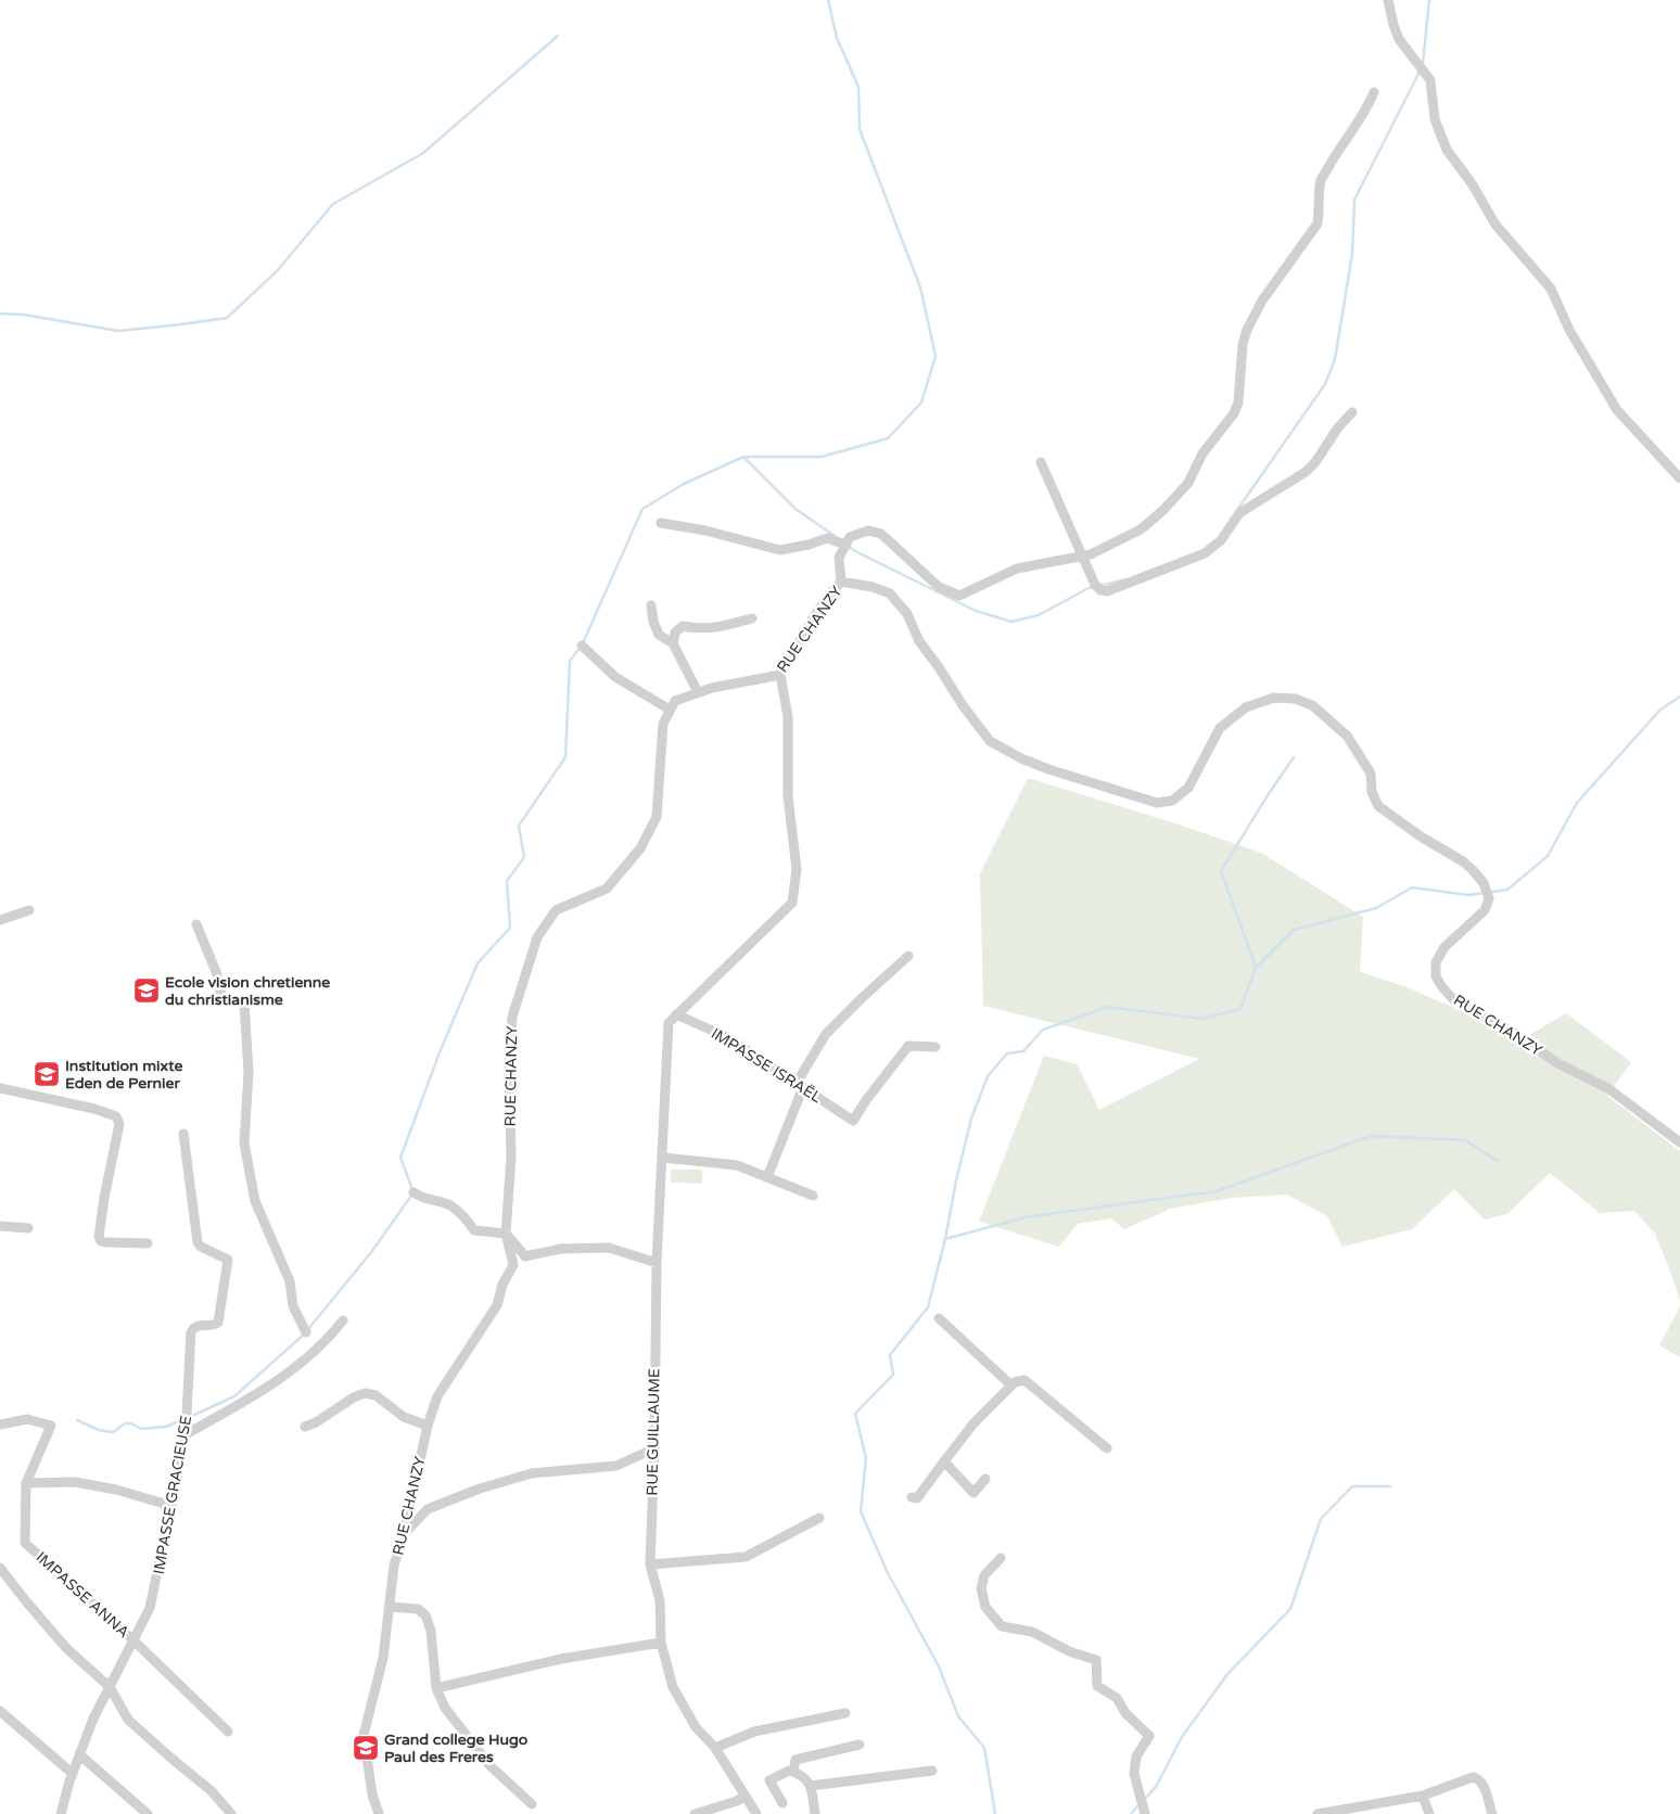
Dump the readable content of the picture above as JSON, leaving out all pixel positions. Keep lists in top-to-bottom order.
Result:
{
  "streets": {
    "street": [
      "RUE CHANZY",
      "IMPASSE ISRAËL",
      "RUE GUILLAUME",
      "IMPASSE GRACIEUSE",
      "IMPASSE ANNA"
    ]
  },
  "crossings": [
    ["IMPASSE ISRAËL", "RUE GUILLAUME"],
    ["IMPASSE GRACIEUSE", "IMPASSE ANNA"]
  ],
  "places": {
    "school or university": ["Ecole vision chretienne du christianisme", "Institution mixte Eden de Pernier", "Grand college Hugo Paul des Freres"]
  }
}
